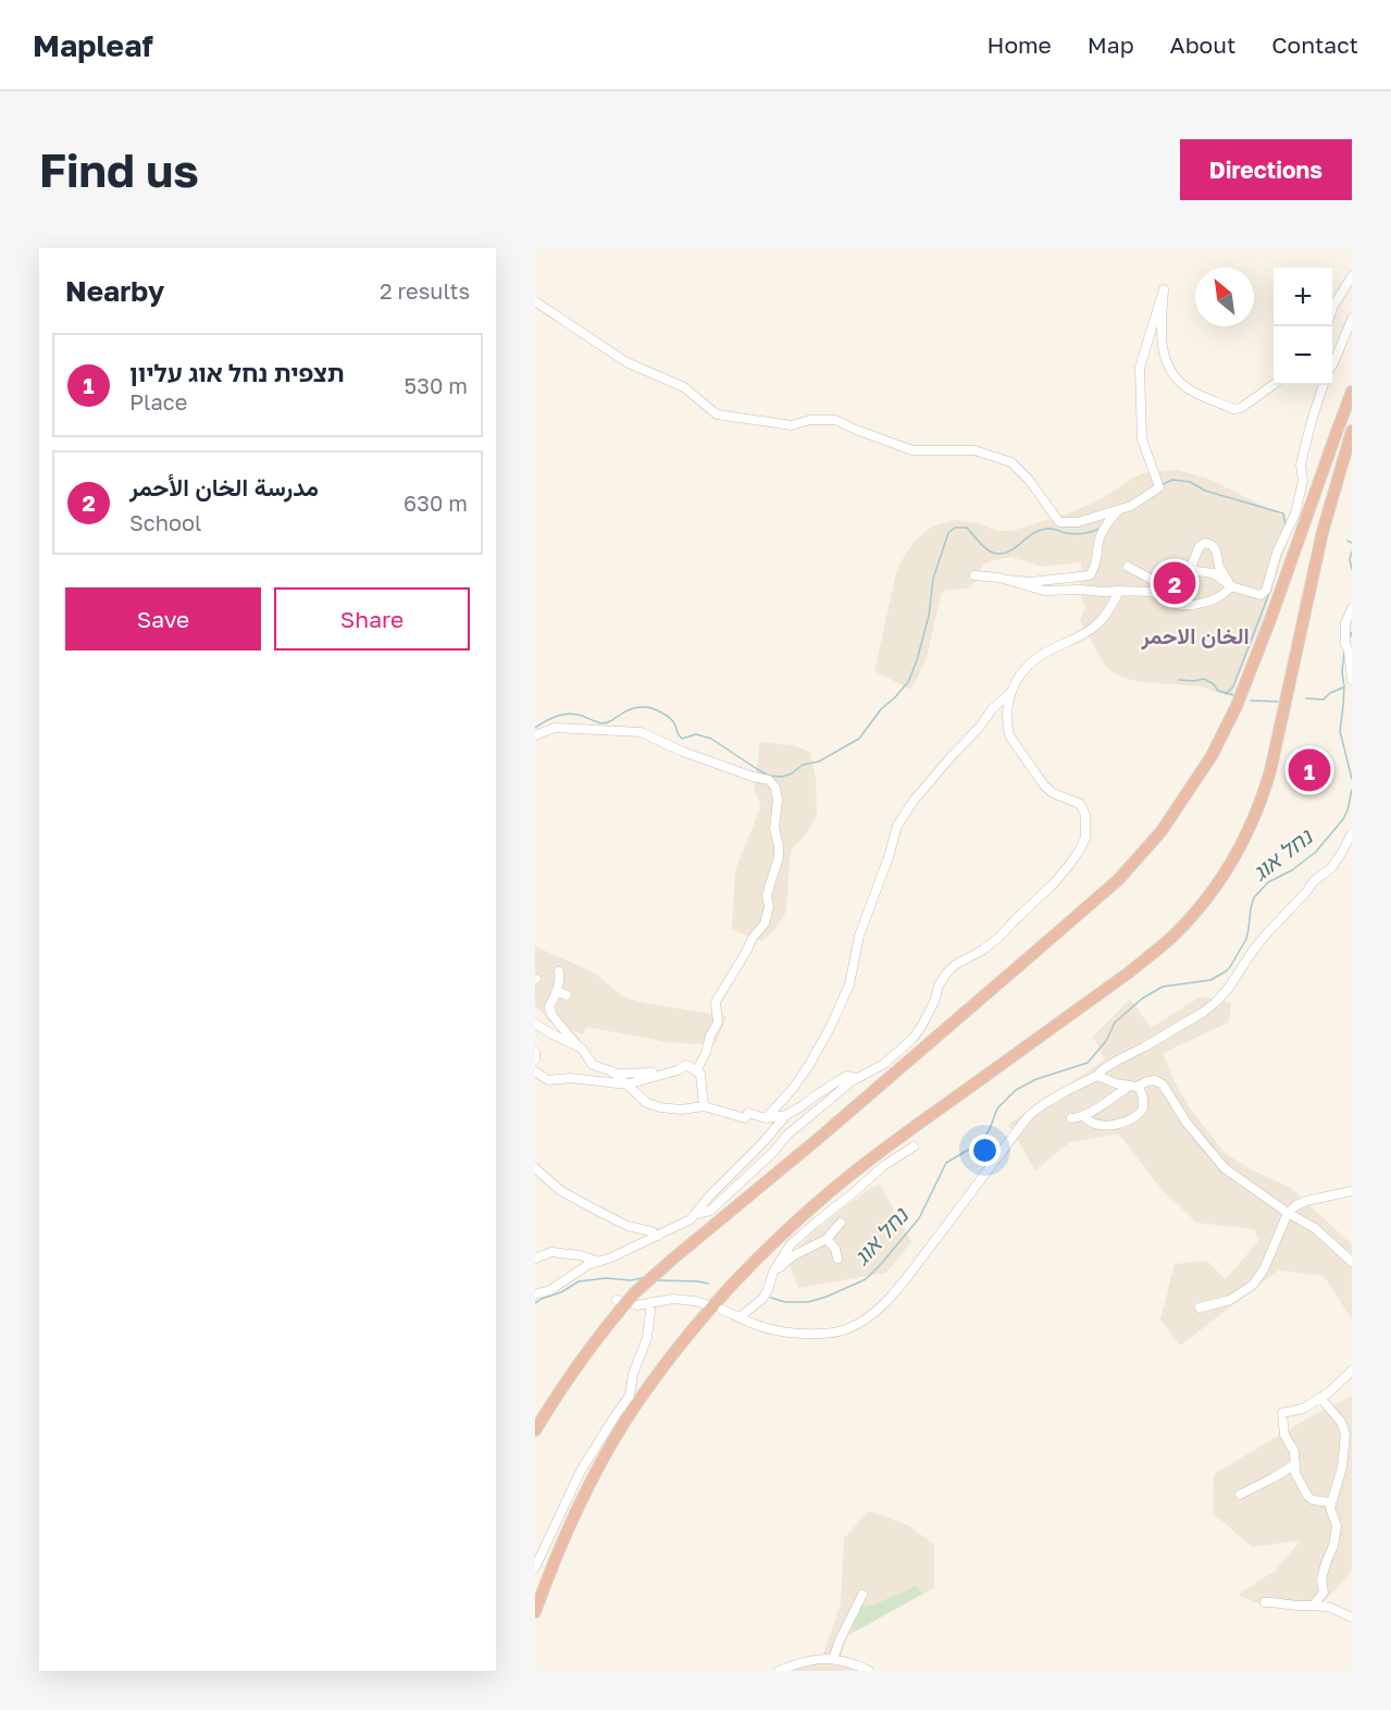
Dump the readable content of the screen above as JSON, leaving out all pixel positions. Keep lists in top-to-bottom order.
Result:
{
  "districts": ["الخان الاحمر"],
  "water": ["נחל אוג"],
  "north": "top left",
  "page": {
    "header": "Mapleaf",
    "nav": [
      "Home",
      "Map",
      "About",
      "Contact"
    ],
    "buttons": [
      "Directions",
      ["Save", "Share"]
    ],
    "title": "Find us",
    "heading": ["Nearby", "2 results"],
    "map_buttons": ["+", "−"],
    "list": [
      {
        "mark": "1",
        "name": "תצפית נחל אוג עליון",
        "note": "Place",
        "value": "530 m"
      },
      {
        "mark": "2",
        "name": "مدرسة الخان الأحمر",
        "note": "School",
        "value": "630 m"
      }
    ],
    "pins": ["2", "1"]
  }
}
